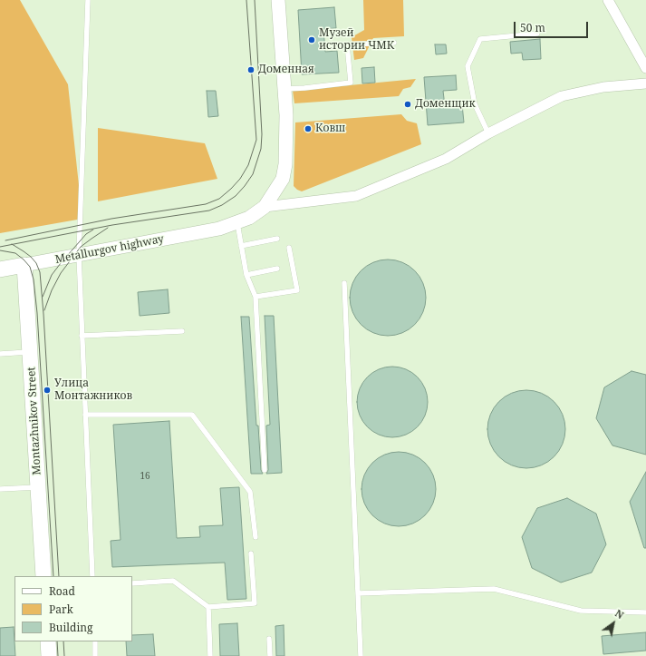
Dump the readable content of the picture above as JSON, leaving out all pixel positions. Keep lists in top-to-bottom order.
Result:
{
  "streets": {
    "main road": ["Metallurgov highway", "Montazhnikov Street"]
  },
  "crossings": [
    ["Metallurgov highway", "Montazhnikov Street"]
  ],
  "places": [
    "Музей истории ЧМК",
    "Доменная",
    "Доменщик",
    "Ковш",
    "Улица Монтажников"
  ],
  "house_numbers": ["16"],
  "legend": ["Road", "Park", "Building"],
  "scale_bar": "50 m",
  "north": "top right"
}
